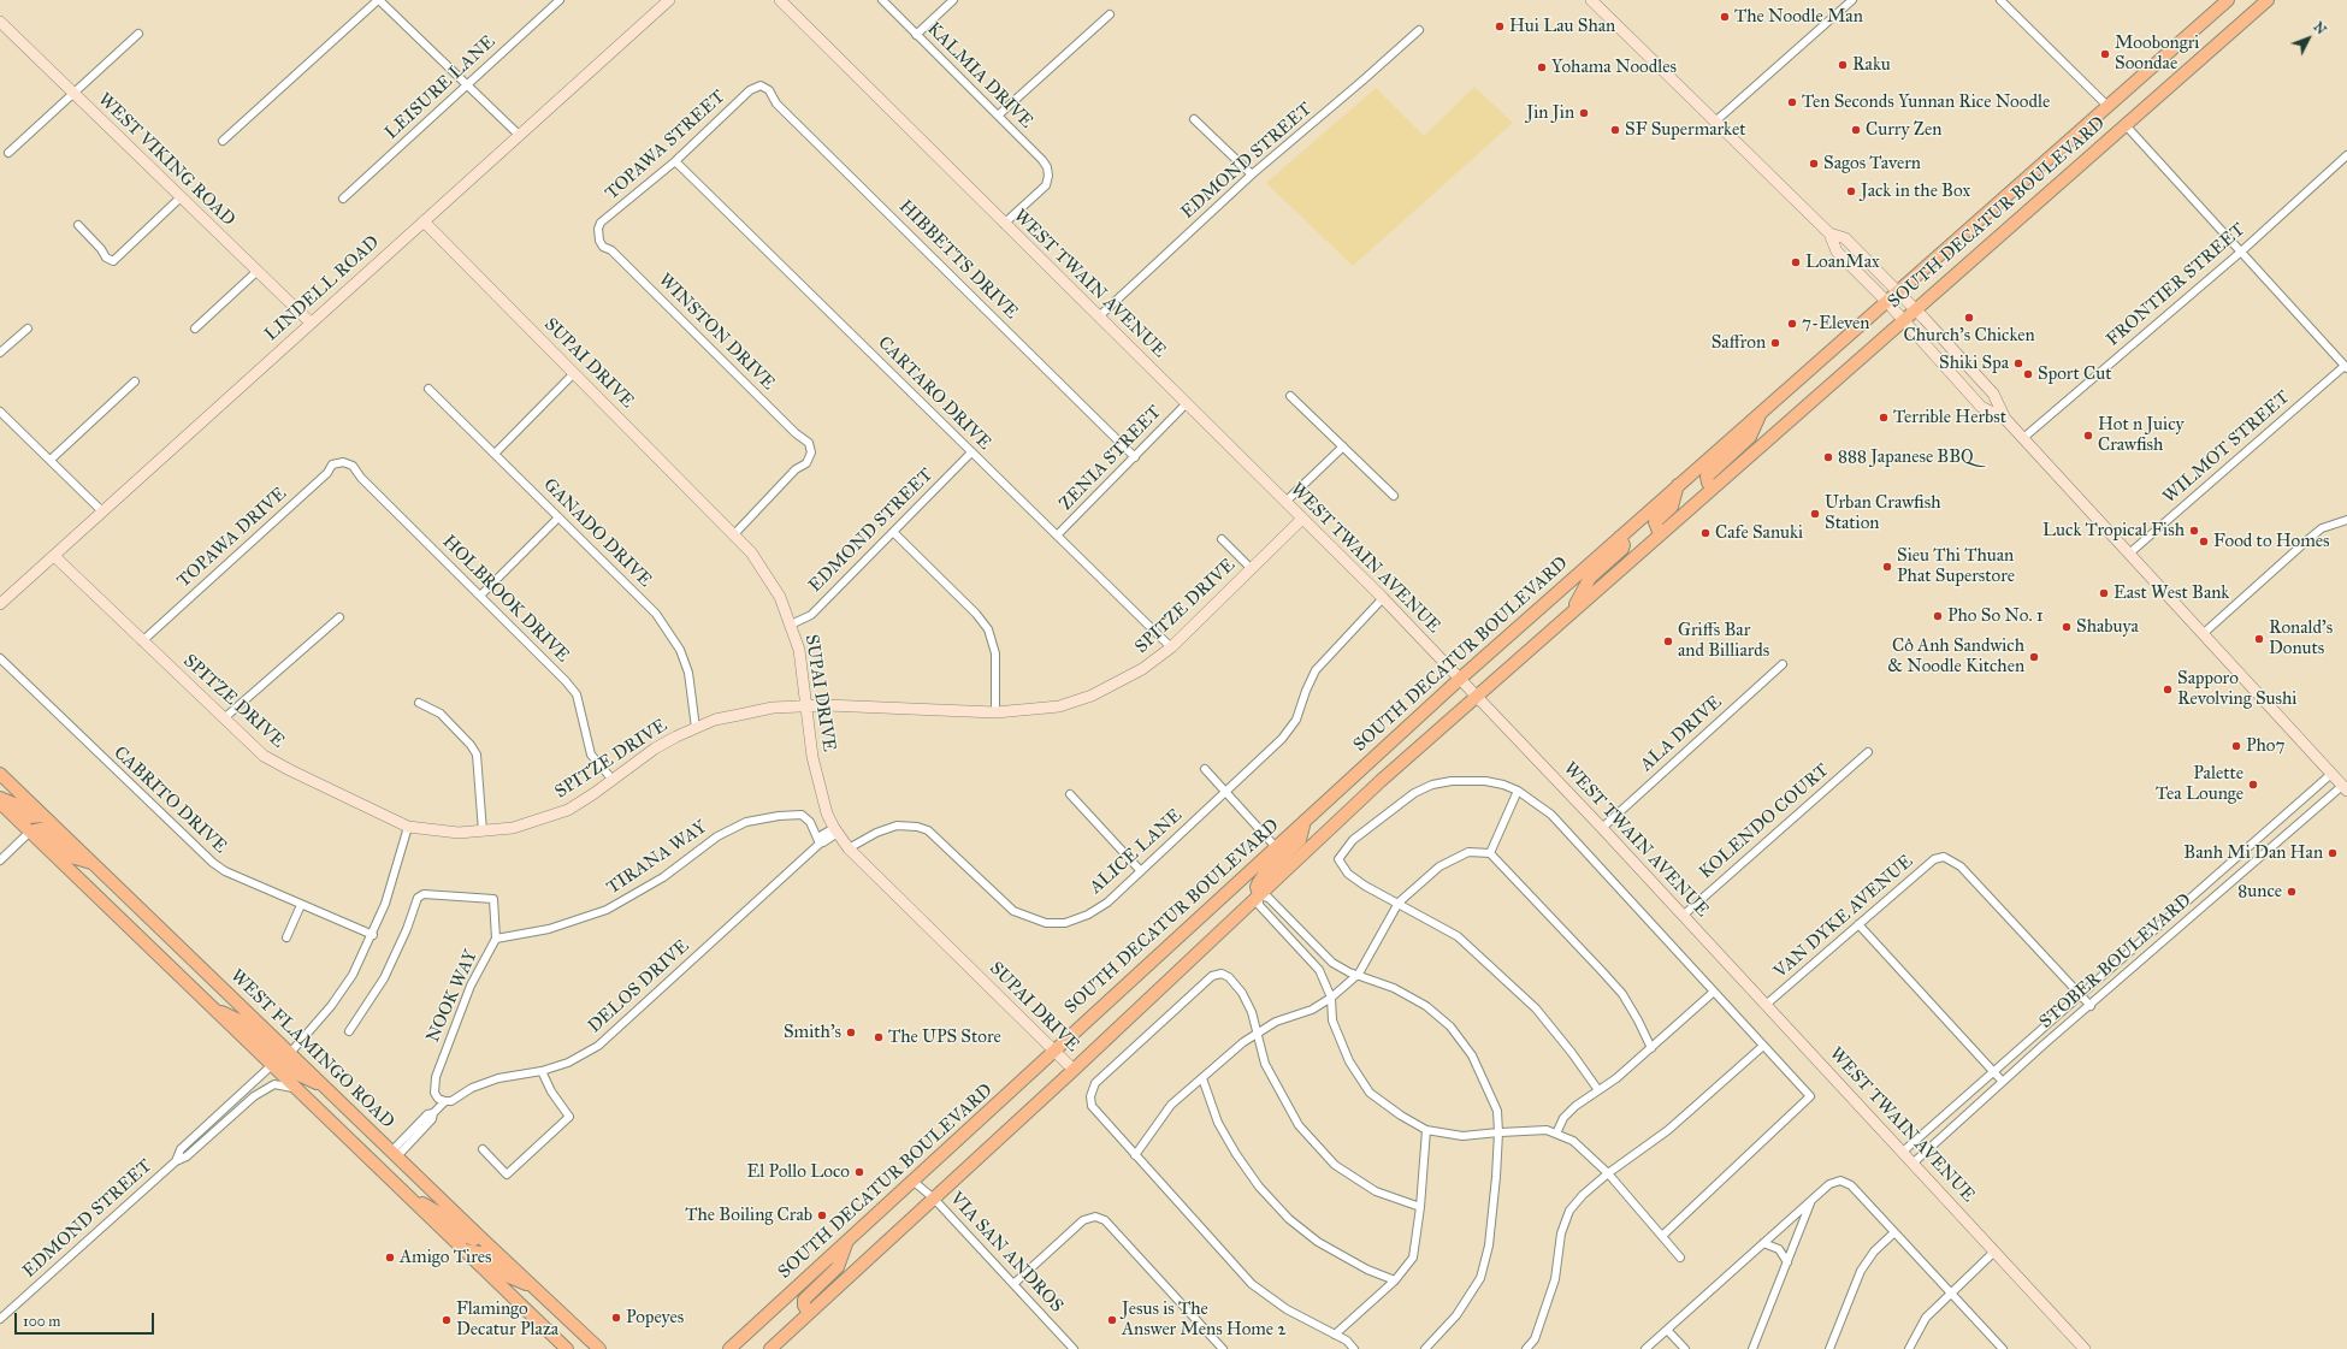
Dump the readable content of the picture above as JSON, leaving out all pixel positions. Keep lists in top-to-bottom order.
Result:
{
  "streets": {
    "main road": ["SOUTH DECATUR BOULEVARD", "WEST FLAMINGO ROAD"],
    "street": [
      "KALMIA DRIVE",
      "LEISURE LANE",
      "TOPAWA STREET",
      "WEST VIKING ROAD",
      "EDMOND STREET",
      "HIBBETTS DRIVE",
      "WEST TWAIN AVENUE",
      "FRONTIER STREET",
      "LINDELL ROAD",
      "WINSTON DRIVE",
      "SUPAI DRIVE",
      "CARTARO DRIVE",
      "WILMOT STREET",
      "ZENIA STREET",
      "GANADO DRIVE",
      "TOPAWA DRIVE",
      "HOLBROOK DRIVE",
      "SPITZE DRIVE",
      "ALA DRIVE",
      "CABRITO DRIVE",
      "KOLENDO COURT",
      "ALICE LANE",
      "TIRANA WAY",
      "VAN DYKE AVENUE",
      "STOBER BOULEVARD",
      "DELOS DRIVE",
      "NOOK WAY",
      "VIA SAN ANDROS"
    ]
  },
  "crossings": [
    ["KALMIA DRIVE", "WEST TWAIN AVENUE"],
    ["TOPAWA STREET", "HIBBETTS DRIVE"],
    ["TOPAWA STREET", "WINSTON DRIVE"],
    ["TOPAWA STREET", "CARTARO DRIVE"],
    ["WEST VIKING ROAD", "LINDELL ROAD"],
    ["EDMOND STREET", "WEST TWAIN AVENUE"],
    ["EDMOND STREET", "SUPAI DRIVE"],
    ["EDMOND STREET", "CARTARO DRIVE"],
    ["SOUTH DECATUR BOULEVARD", "WEST TWAIN AVENUE"],
    ["SOUTH DECATUR BOULEVARD", "SUPAI DRIVE"],
    ["SOUTH DECATUR BOULEVARD", "VIA SAN ANDROS"],
    ["HIBBETTS DRIVE", "ZENIA STREET"],
    ["WEST TWAIN AVENUE", "ZENIA STREET"],
    ["WEST TWAIN AVENUE", "SPITZE DRIVE"],
    ["WEST TWAIN AVENUE", "ALA DRIVE"],
    ["WEST TWAIN AVENUE", "KOLENDO COURT"],
    ["WEST TWAIN AVENUE", "ALICE LANE"],
    ["WEST TWAIN AVENUE", "VAN DYKE AVENUE"],
    ["WEST TWAIN AVENUE", "STOBER BOULEVARD"],
    ["LINDELL ROAD", "SUPAI DRIVE"],
    ["LINDELL ROAD", "SPITZE DRIVE"],
    ["WINSTON DRIVE", "SUPAI DRIVE"],
    ["SUPAI DRIVE", "SPITZE DRIVE"],
    ["SUPAI DRIVE", "ALICE LANE"],
    ["SUPAI DRIVE", "DELOS DRIVE"],
    ["CARTARO DRIVE", "ZENIA STREET"],
    ["CARTARO DRIVE", "SPITZE DRIVE"],
    ["GANADO DRIVE", "SPITZE DRIVE"],
    ["TOPAWA DRIVE", "HOLBROOK DRIVE"],
    ["TOPAWA DRIVE", "SPITZE DRIVE"],
    ["HOLBROOK DRIVE", "SPITZE DRIVE"],
    ["TIRANA WAY", "DELOS DRIVE"],
    ["TIRANA WAY", "NOOK WAY"],
    ["VAN DYKE AVENUE", "STOBER BOULEVARD"],
    ["DELOS DRIVE", "NOOK WAY"],
    ["DELOS DRIVE", "WEST FLAMINGO ROAD"]
  ],
  "places": [
    "The Noodle Man",
    "Hui Lau Shan",
    "Moobongri Soondae",
    "Raku",
    "Yohama Noodles",
    "Ten Seconds Yunnan Rice Noodle",
    "Jin Jin",
    "SF Supermarket",
    "Curry Zen",
    "Sagos Tavern",
    "Jack in the Box",
    "LoanMax",
    "Church's Chicken",
    "7-Eleven",
    "Saffron",
    "Shiki Spa",
    "Sport Cut",
    "Terrible Herbst",
    "Hot n Juicy Crawfish",
    "888 Japanese BBQ",
    "Urban Crawfish Station",
    "Luck Tropical Fish",
    "Cafe Sanuki",
    "Food to Homes",
    "Sieu Thi Thuan Phat Superstore",
    "East West Bank",
    "Pho So No. 1",
    "Shabuya",
    "Ronald’s Donuts",
    "Griffs Bar and Billiards",
    "Cô Anh Sandwich & Noodle Kitchen",
    "Sapporo Revolving Sushi",
    "Pho7",
    "Palette Tea Lounge",
    "Banh Mi Dan Han",
    "8unce",
    "Smith's",
    "The UPS Store",
    "El Pollo Loco",
    "The Boiling Crab",
    "Amigo Tires",
    "Popeyes",
    "Flamingo Decatur Plaza",
    "Jesus is The Answer Mens Home 2"
  ],
  "scale_bar": "100 m",
  "north": "top right"
}
